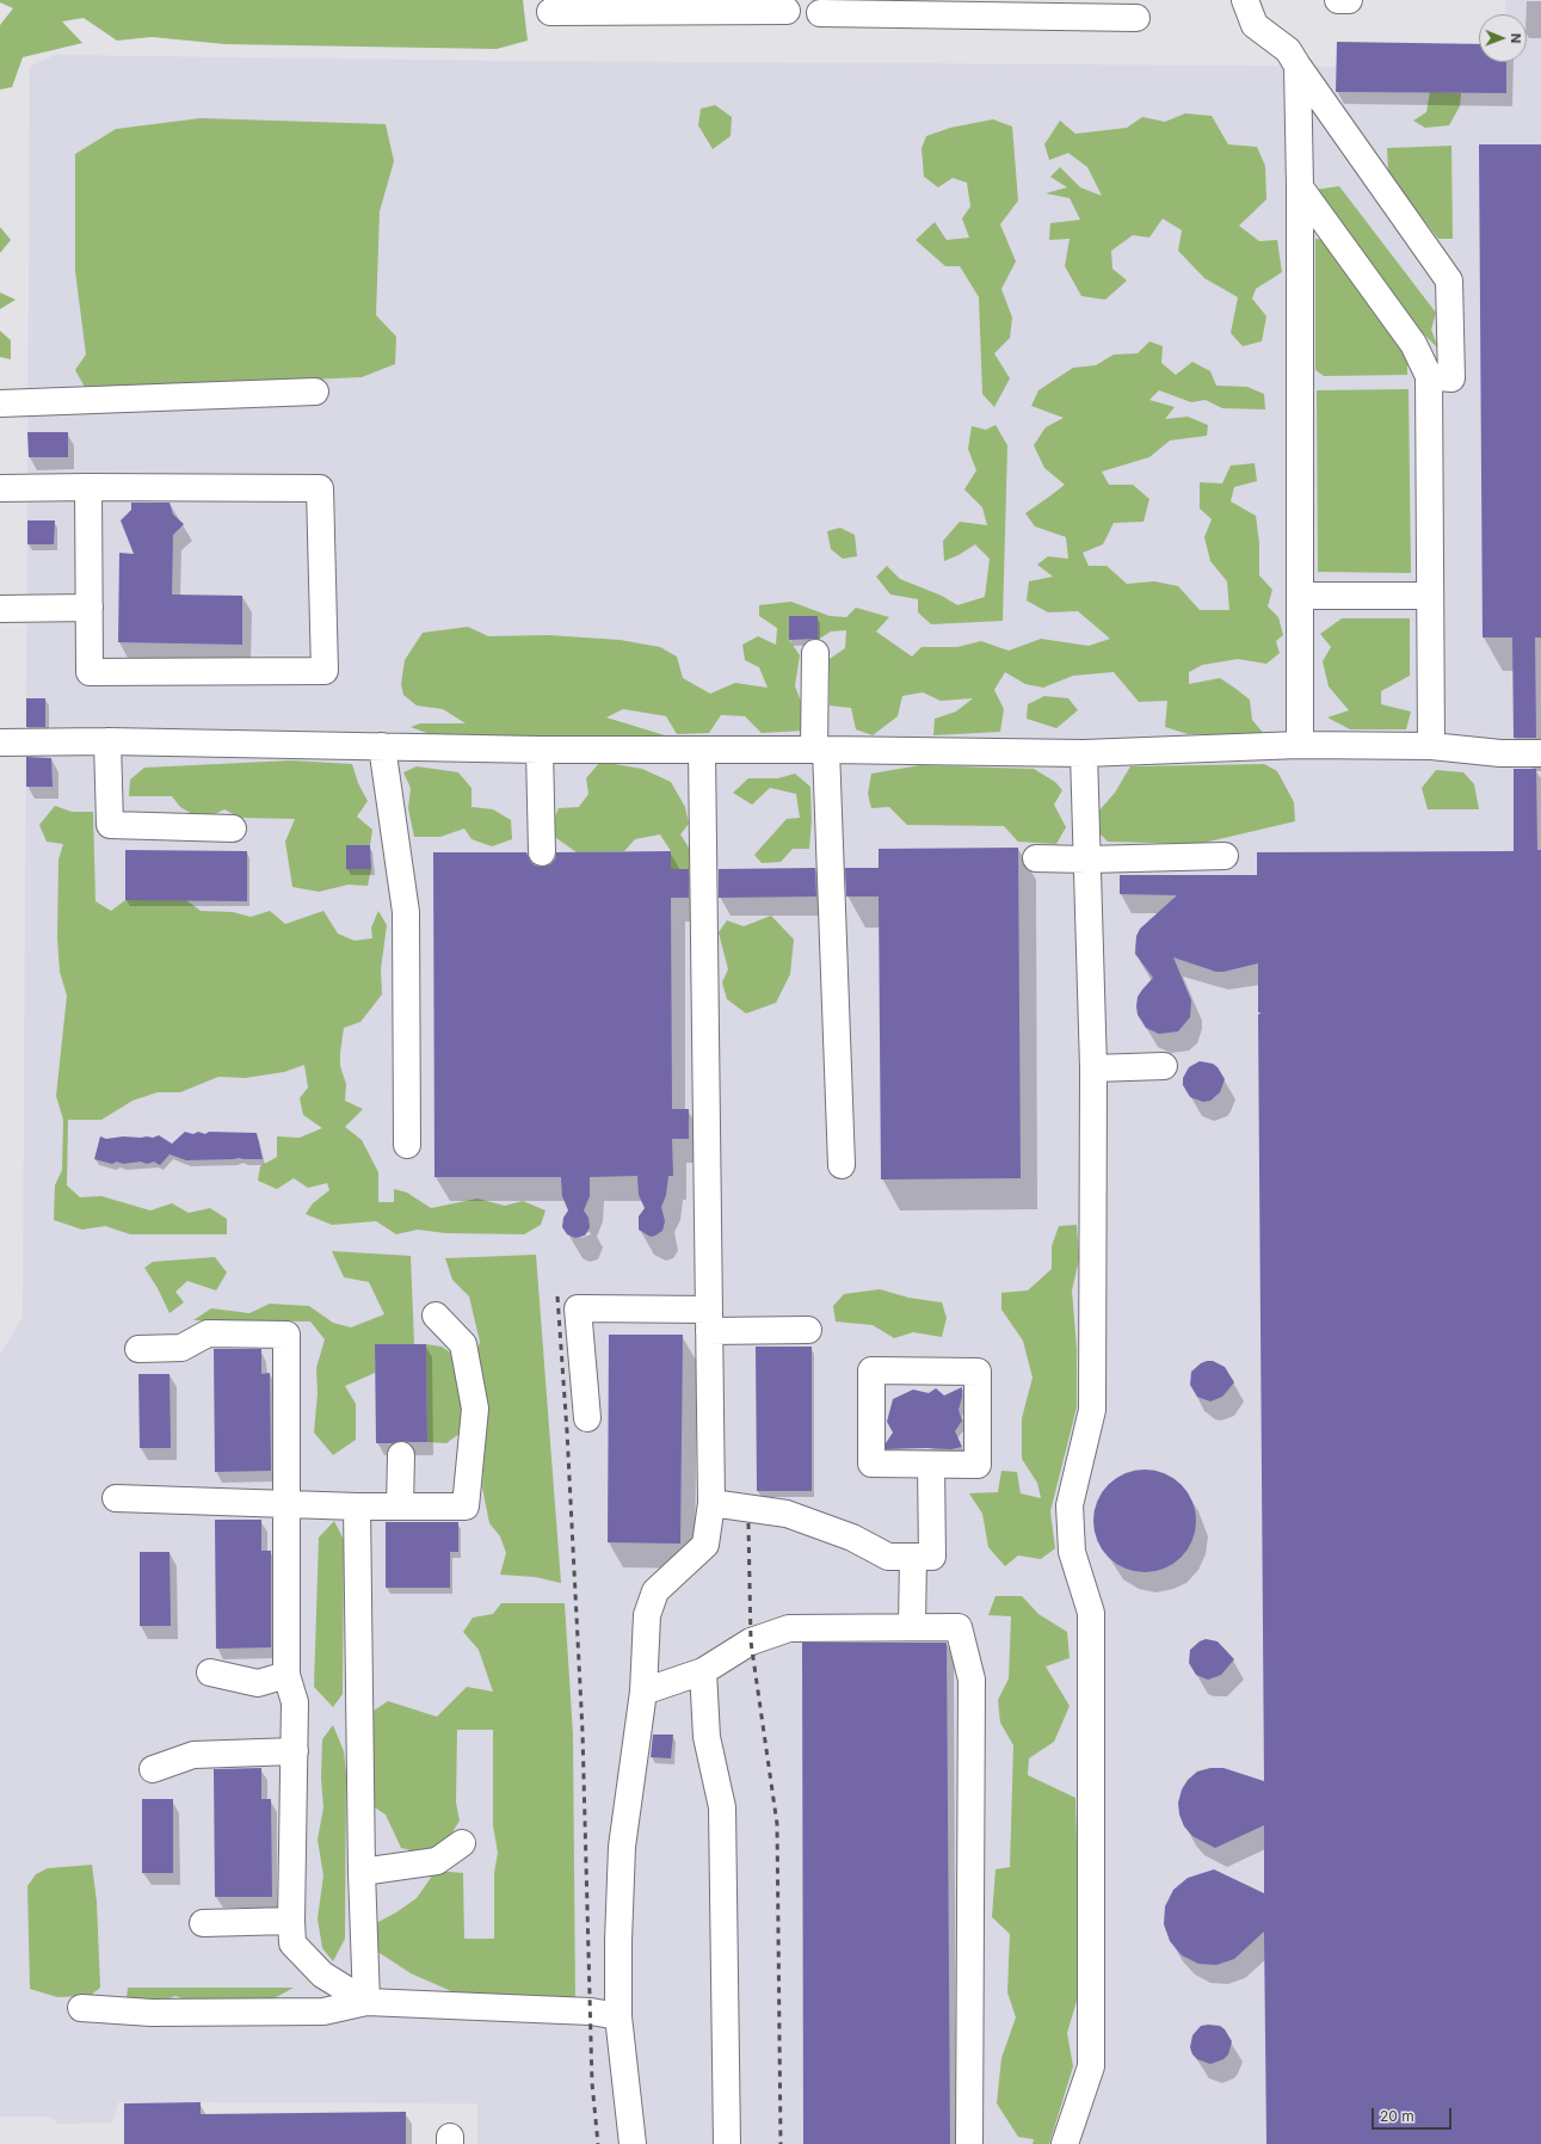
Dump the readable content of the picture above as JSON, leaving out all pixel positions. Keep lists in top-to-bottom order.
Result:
{
  "scale_bar": "20 m",
  "north": "right"
}
